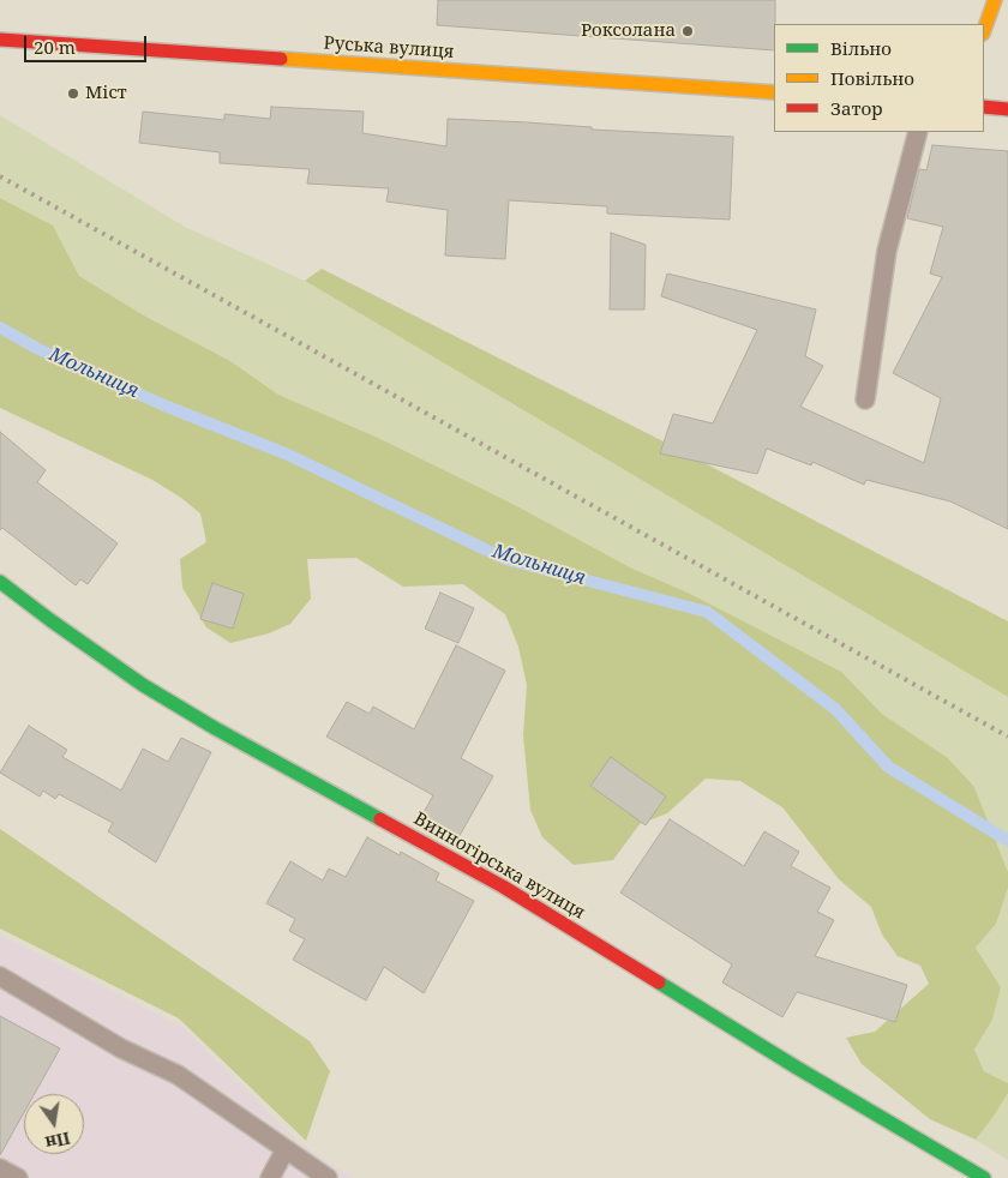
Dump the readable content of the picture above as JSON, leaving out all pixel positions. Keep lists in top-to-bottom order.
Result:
{
  "streets": {
    "street": ["Руська вулиця", "Винногірська вулиця"]
  },
  "water": ["Мольниця"],
  "places": ["Роксолана", "Міст"],
  "legend": ["Вільно", "Повільно", "Затор"],
  "scale_bar": "20 m",
  "north": "bottom"
}
